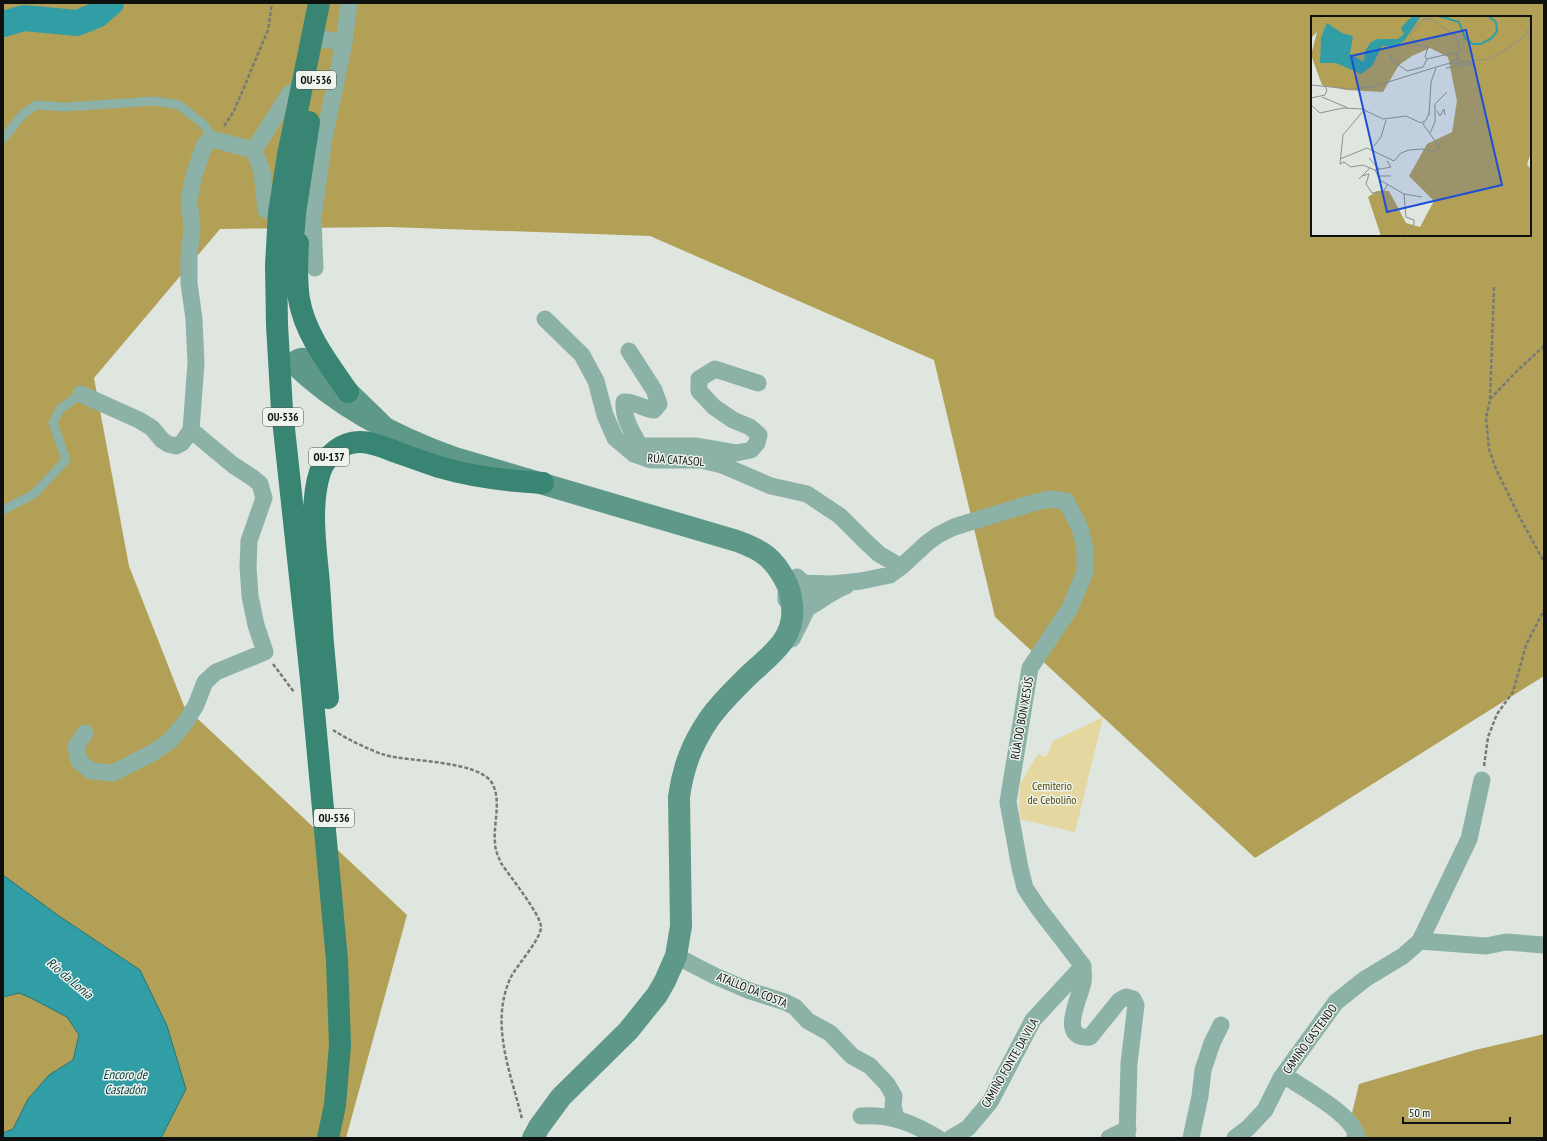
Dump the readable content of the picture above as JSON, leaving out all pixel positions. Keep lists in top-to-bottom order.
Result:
{
  "streets": {
    "main road": ["OU-536", "OU-137"],
    "street": [
      "RÚA CATASOL",
      "RÚA DO BON XESÚS",
      "ATALLO DA COSTA",
      "CAMIÑO CASTENDO",
      "CAMIÑO FONTE DA VILA"
    ]
  },
  "crossings": [
    ["OU-536", "OU-137"],
    ["OU-137", "RÚA DO BON XESÚS"],
    ["OU-137", "ATALLO DA COSTA"],
    ["RÚA CATASOL", "RÚA DO BON XESÚS"],
    ["RÚA DO BON XESÚS", "CAMIÑO FONTE DA VILA"]
  ],
  "water": ["Río da Lonia", "Encoro de Castadón"],
  "parks": ["Cemiterio de Ceboliño"],
  "scale_bar": "50 m"
}
